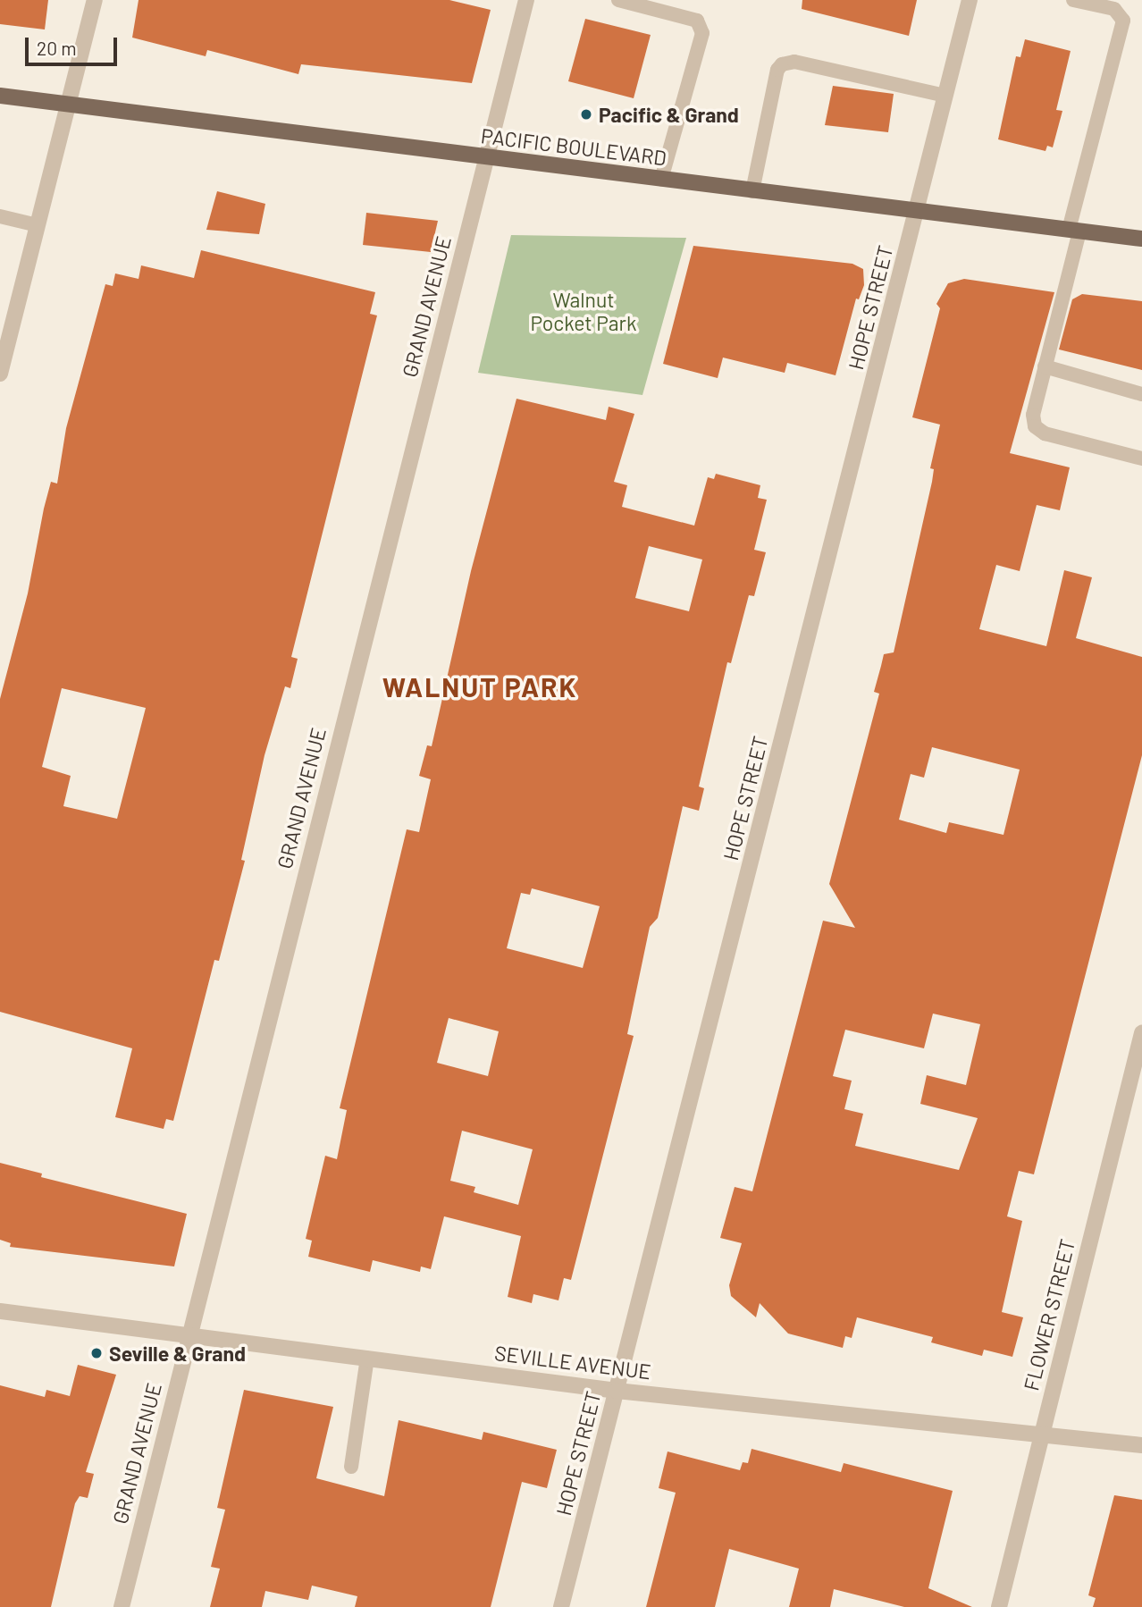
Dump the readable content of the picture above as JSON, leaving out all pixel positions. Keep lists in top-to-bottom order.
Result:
{
  "streets": {
    "main road": ["PACIFIC BOULEVARD"],
    "street": [
      "GRAND AVENUE",
      "HOPE STREET",
      "FLOWER STREET",
      "SEVILLE AVENUE"
    ]
  },
  "crossings": [
    ["PACIFIC BOULEVARD", "GRAND AVENUE"],
    ["PACIFIC BOULEVARD", "HOPE STREET"],
    ["GRAND AVENUE", "SEVILLE AVENUE"],
    ["HOPE STREET", "SEVILLE AVENUE"],
    ["FLOWER STREET", "SEVILLE AVENUE"]
  ],
  "districts": ["WALNUT PARK"],
  "parks": ["Walnut Pocket Park"],
  "places": ["Pacific & Grand", "Seville & Grand"],
  "scale_bar": "20 m"
}
